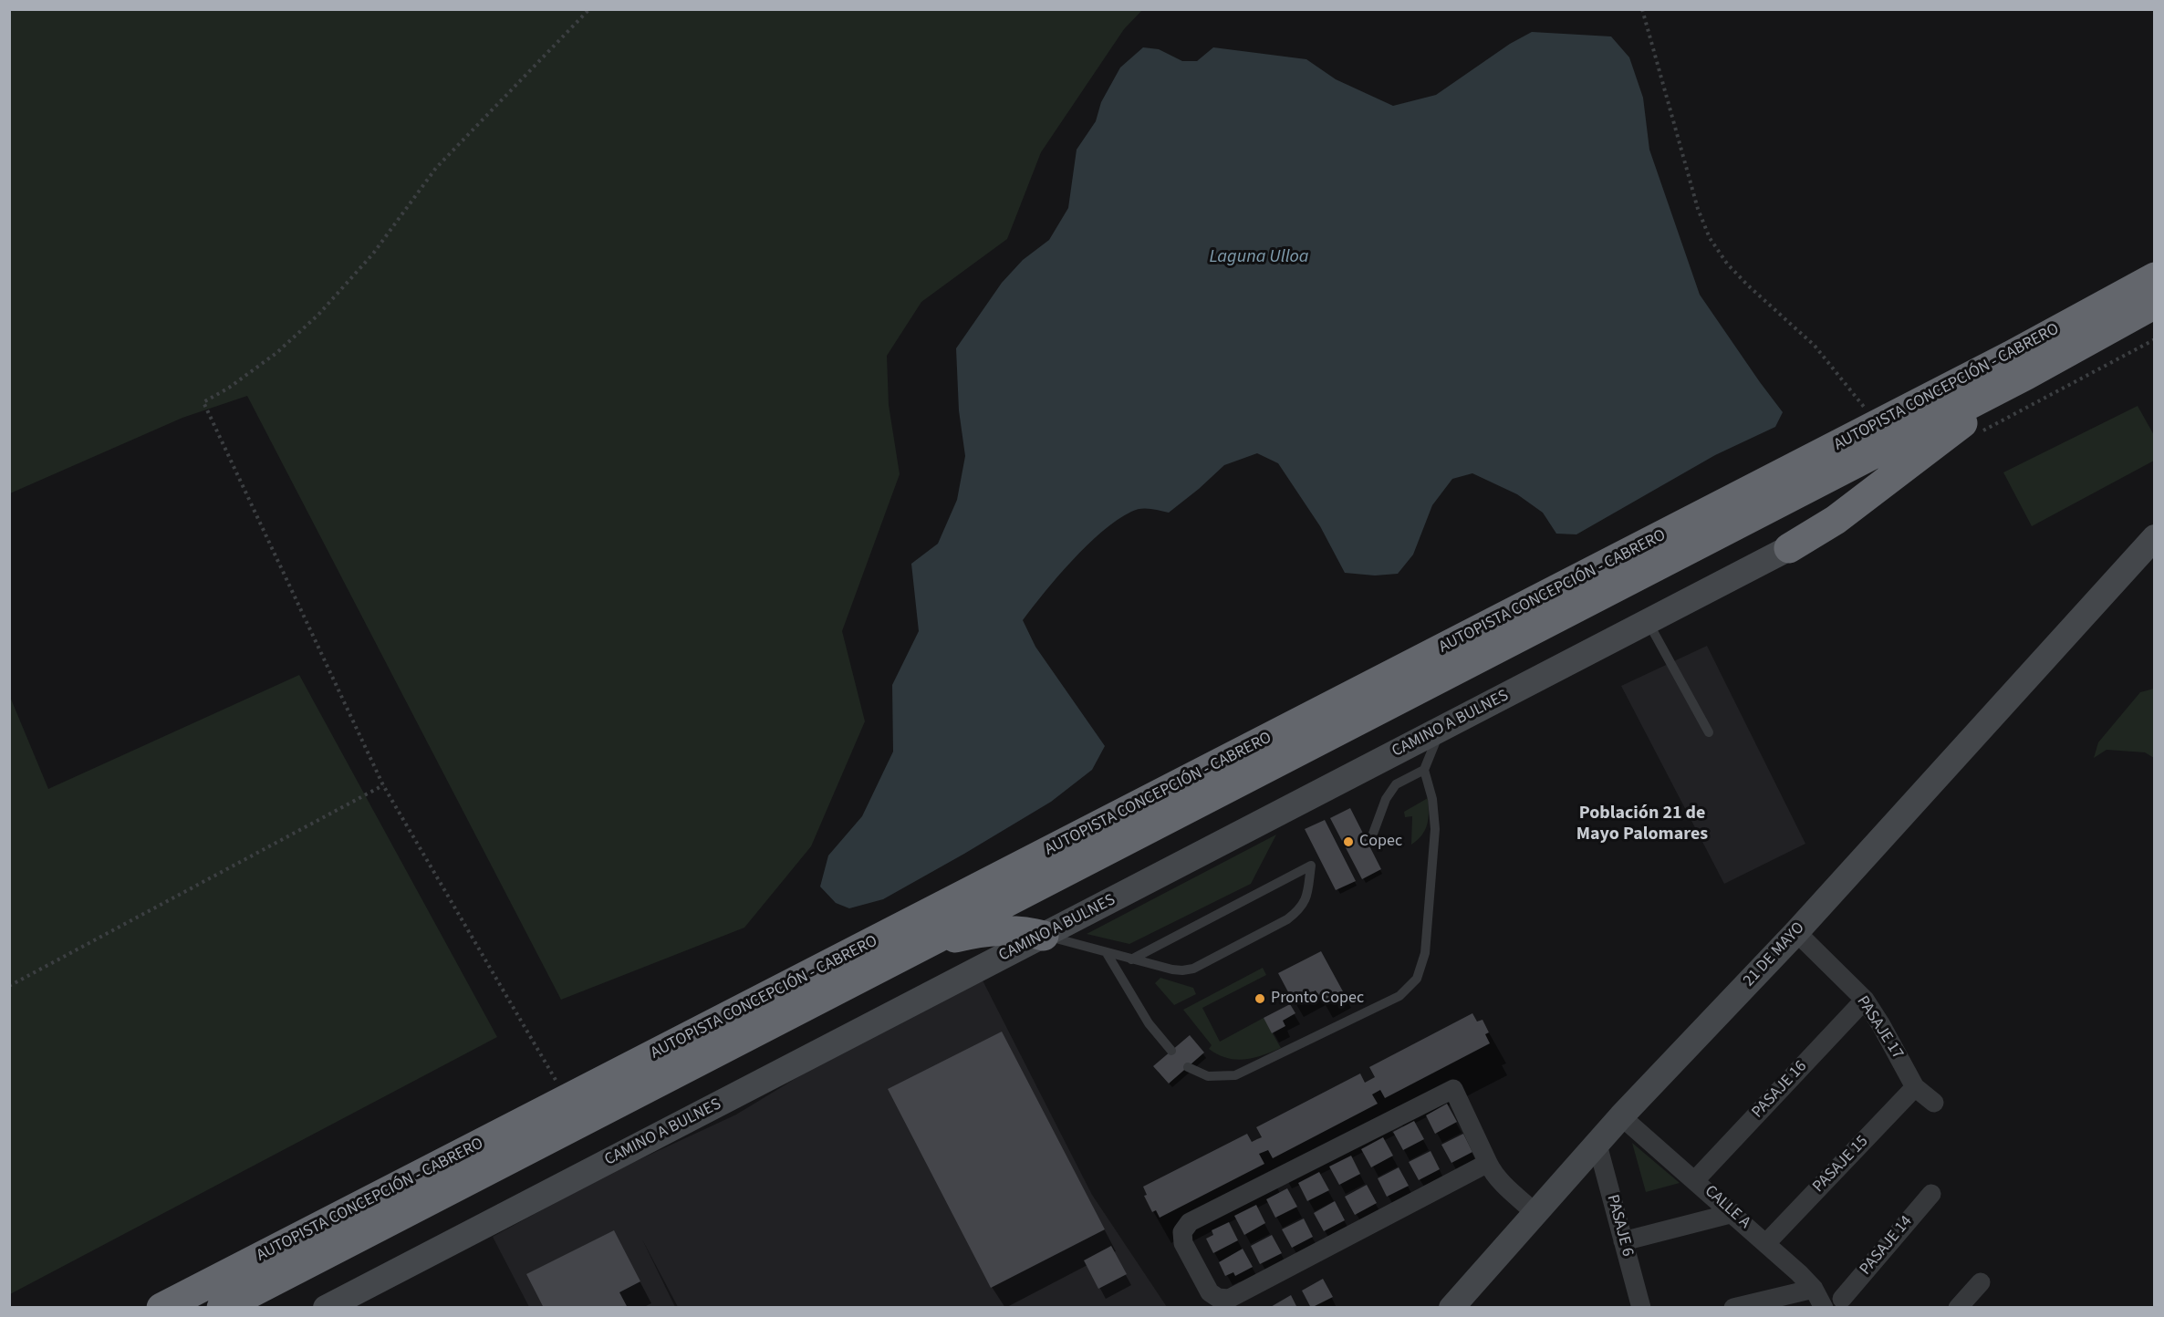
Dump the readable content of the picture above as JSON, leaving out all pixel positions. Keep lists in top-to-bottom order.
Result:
{
  "streets": {
    "highway": ["AUTOPISTA CONCEPCIÓN - CABRERO"],
    "street": [
      "CAMINO A BULNES",
      "21 DE MAYO",
      "PASAJE 17",
      "PASAJE 16",
      "PASAJE 15",
      "CALLE A",
      "PASAJE 6",
      "PASAJE 14"
    ]
  },
  "crossings": [
    ["21 DE MAYO", "PASAJE 17"],
    ["21 DE MAYO", "CALLE A"],
    ["21 DE MAYO", "PASAJE 6"],
    ["PASAJE 17", "PASAJE 16"],
    ["PASAJE 17", "PASAJE 15"],
    ["PASAJE 16", "CALLE A"],
    ["PASAJE 15", "CALLE A"]
  ],
  "districts": ["Población 21 de Mayo Palomares"],
  "water": ["Laguna Ulloa"],
  "places": ["Copec", "Pronto Copec"]
}
